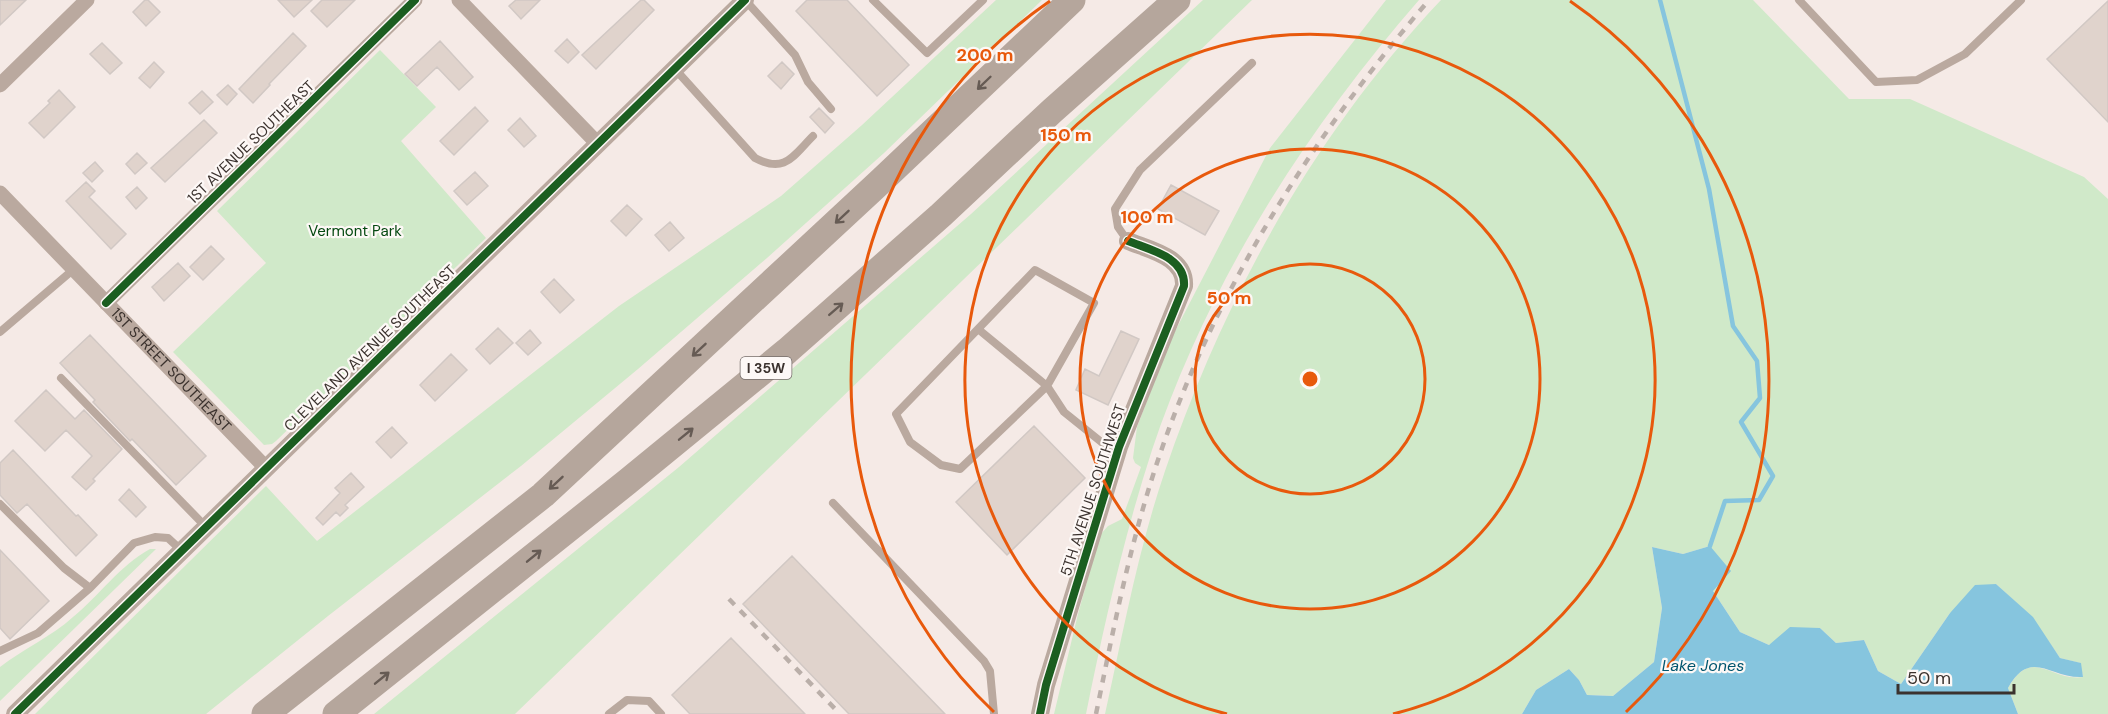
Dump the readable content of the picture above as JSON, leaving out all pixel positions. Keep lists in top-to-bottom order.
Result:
{
  "streets": {
    "highway": ["I 35W"],
    "street": [
      "1ST AVENUE SOUTHEAST",
      "CLEVELAND AVENUE SOUTHEAST",
      "1ST STREET SOUTHEAST",
      "5TH AVENUE SOUTHWEST"
    ]
  },
  "crossings": [
    ["1ST AVENUE SOUTHEAST", "1ST STREET SOUTHEAST"],
    ["CLEVELAND AVENUE SOUTHEAST", "1ST STREET SOUTHEAST"]
  ],
  "water": ["Lake Jones"],
  "parks": ["Vermont Park"],
  "scale_bar": "50 m",
  "rings": [
    "200 m",
    "150 m",
    "100 m",
    "50 m"
  ]
}
